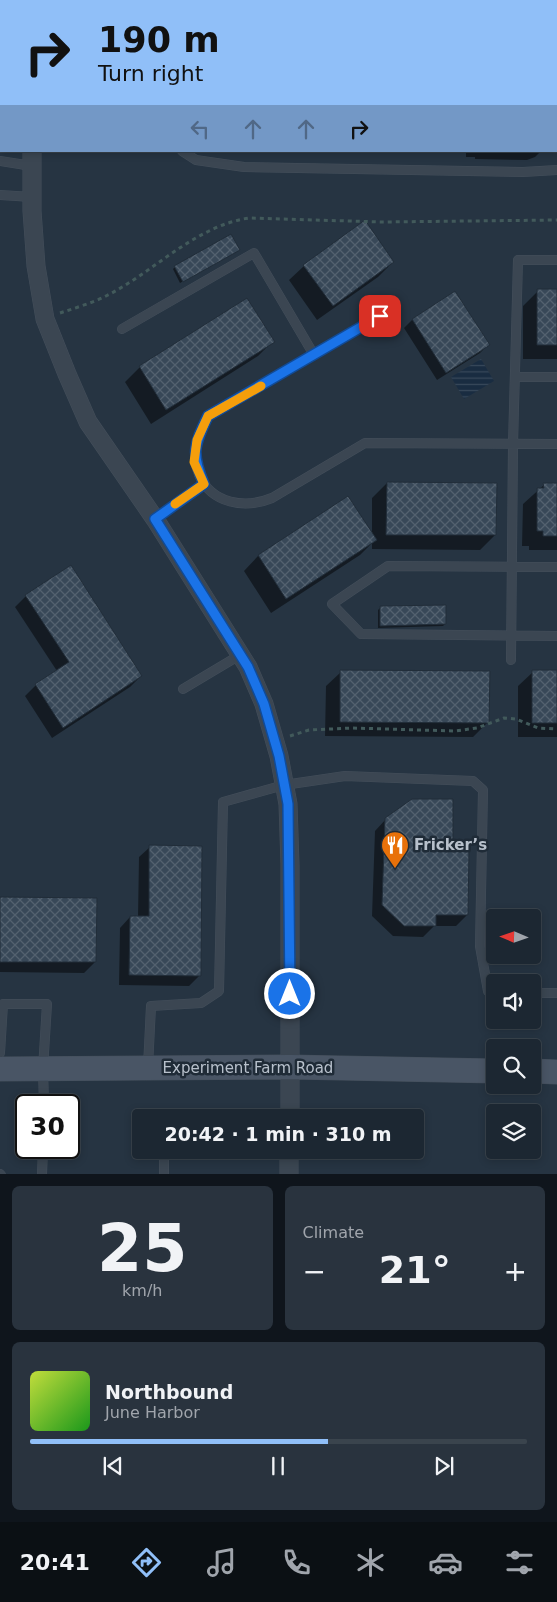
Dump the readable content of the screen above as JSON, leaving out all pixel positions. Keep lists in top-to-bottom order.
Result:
{
  "streets": {
    "street": ["Experiment Farm Road"]
  },
  "places": {
    "restaurant": ["Fricker’s"]
  },
  "north": "left",
  "page": {
    "turn": ["190 m", "Turn right"],
    "limit": "30",
    "trip": "20:42 · 1 min · 310 m",
    "tile": [
      ["25", "km/h"],
      "Climate"
    ],
    "heat": ["−", "21°", "+"],
    "song": ["Northbound", "June Harbor"],
    "tabs": "20:41"
  }
}
